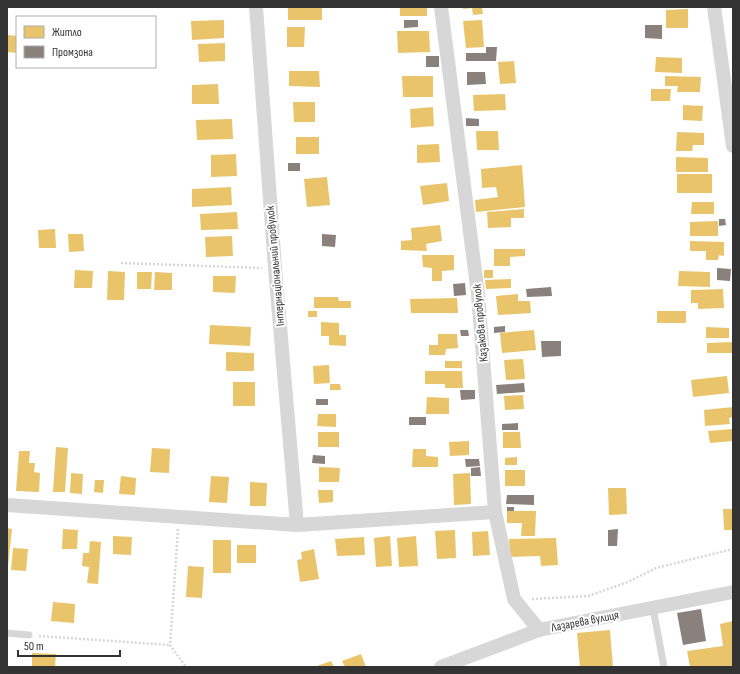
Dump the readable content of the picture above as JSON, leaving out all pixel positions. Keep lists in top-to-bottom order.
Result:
{
  "streets": {
    "street": ["Інтернаціональний провулок", "Казакова провулок", "Лазарева вулиця"]
  },
  "crossings": [
    ["Казакова провулок", "Лазарева вулиця"]
  ],
  "legend": ["Житло", "Промзона"],
  "scale_bar": "50 m"
}
